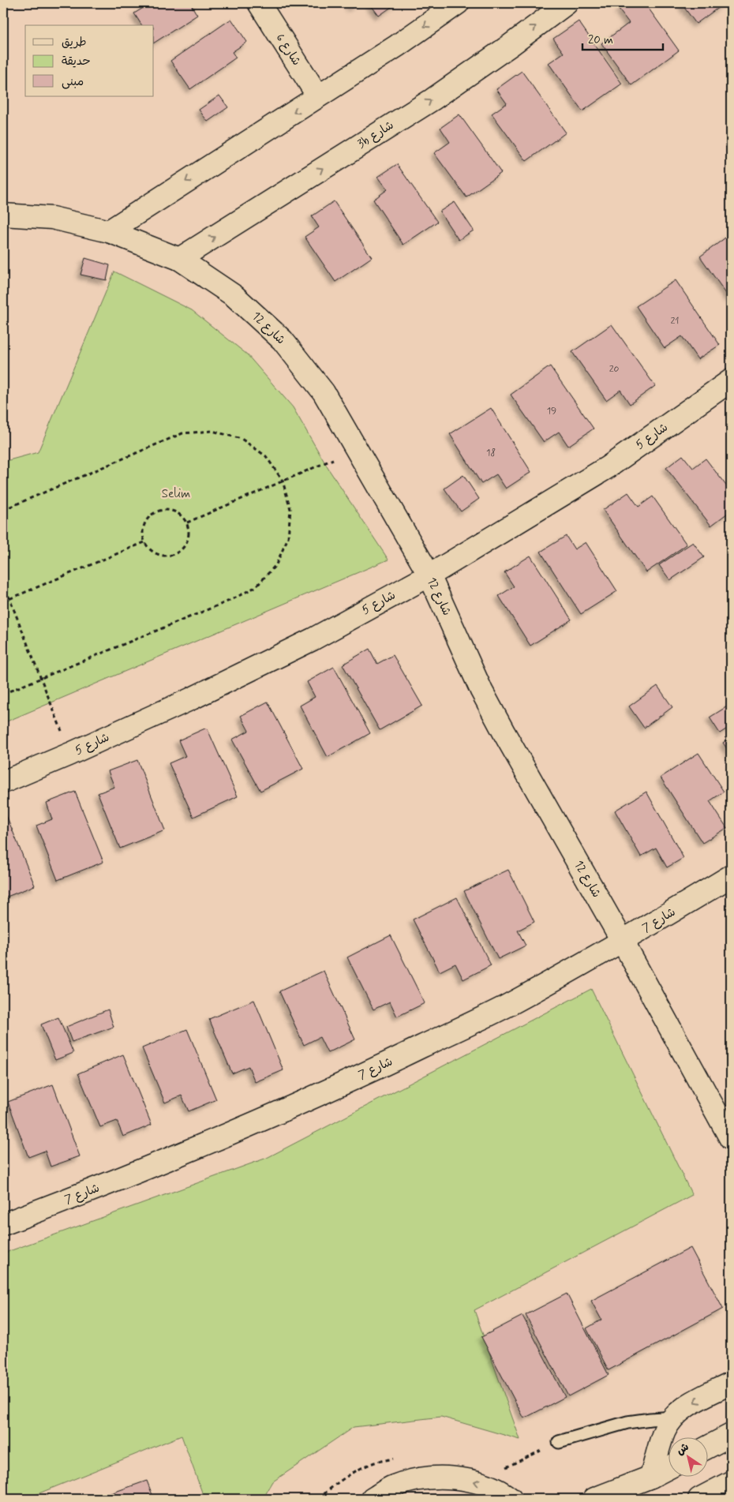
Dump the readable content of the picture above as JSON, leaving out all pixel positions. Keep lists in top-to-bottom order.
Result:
{
  "streets": {
    "street": [
      "شارع 6",
      "3b شارع",
      "شارع 12",
      "شارع 5",
      "شارع 7"
    ]
  },
  "crossings": [
    ["3b شارع", "شارع 12"],
    ["شارع 12", "شارع 5"],
    ["شارع 12", "شارع 7"]
  ],
  "parks": ["Selim"],
  "house_numbers": [
    "21",
    "20",
    "19",
    "18"
  ],
  "legend": ["طريق", "حديقة", "مبنى"],
  "scale_bar": "20 m",
  "north": "top left"
}
